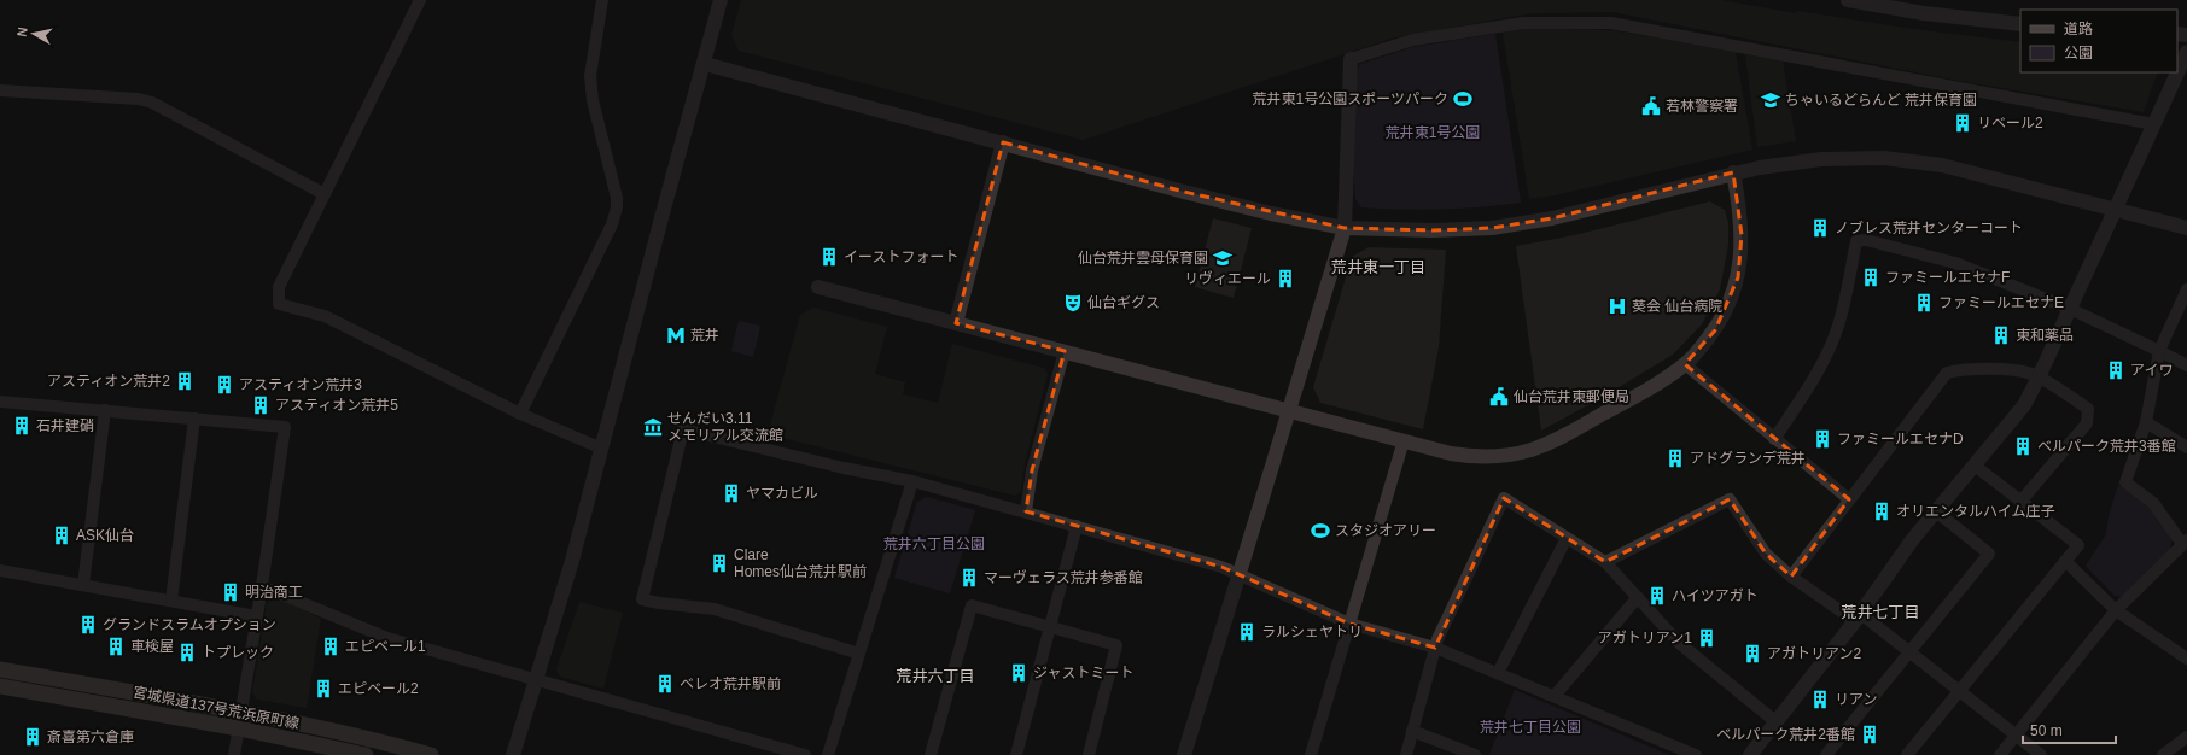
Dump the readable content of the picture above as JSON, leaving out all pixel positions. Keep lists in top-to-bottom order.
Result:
{
  "streets": {
    "main road": ["宮城県道137号荒浜原町線"]
  },
  "districts": ["荒井東一丁目", "荒井七丁目", "荒井六丁目"],
  "parks": ["荒井東1号公園", "荒井六丁目公園", "荒井七丁目公園"],
  "places": {
    "sports": ["荒井東1号公園スポーツパーク", "スタジオアリー"],
    "school or university": ["ちゃいるどらんど 荒井保育園", "仙台荒井雲母保育園"],
    "public building": ["若林警察署", "仙台荒井東郵便局"],
    "building": [
      "リベール2",
      "ノブレス荒井センターコート",
      "イーストフォート",
      "ファミールエセナF",
      "リヴィエール",
      "ファミールエセナE",
      "東和薬品",
      "アイワ",
      "アスティオン荒井2",
      "アスティオン荒井3",
      "アスティオン荒井5",
      "石井建硝",
      "ファミールエセナD",
      "ベルパーク荒井3番館",
      "アドグランデ荒井",
      "ヤマカビル",
      "オリエンタルハイム庄子",
      "ASK仙台",
      "Clare Homes仙台荒井駅前",
      "マーヴェラス荒井参番館",
      "明治商工",
      "ハイツアガト",
      "グランドスラムオプション",
      "ラルシェヤトリ",
      "アガトリアン1",
      "車検屋",
      "エピベール1",
      "トプレック",
      "アガトリアン2",
      "ジャストミート",
      "ベレオ荒井駅前",
      "エピベール2",
      "リアン",
      "ベルパーク荒井2番館",
      "斎喜第六倉庫"
    ],
    "theatre": ["仙台ギグス"],
    "hospital": ["葵会 仙台病院"],
    "metro station": ["荒井"],
    "museum": ["せんだい3.11 メモリアル交流館"]
  },
  "legend": ["道路", "公園"],
  "scale_bar": "50 m",
  "north": "left"
}
